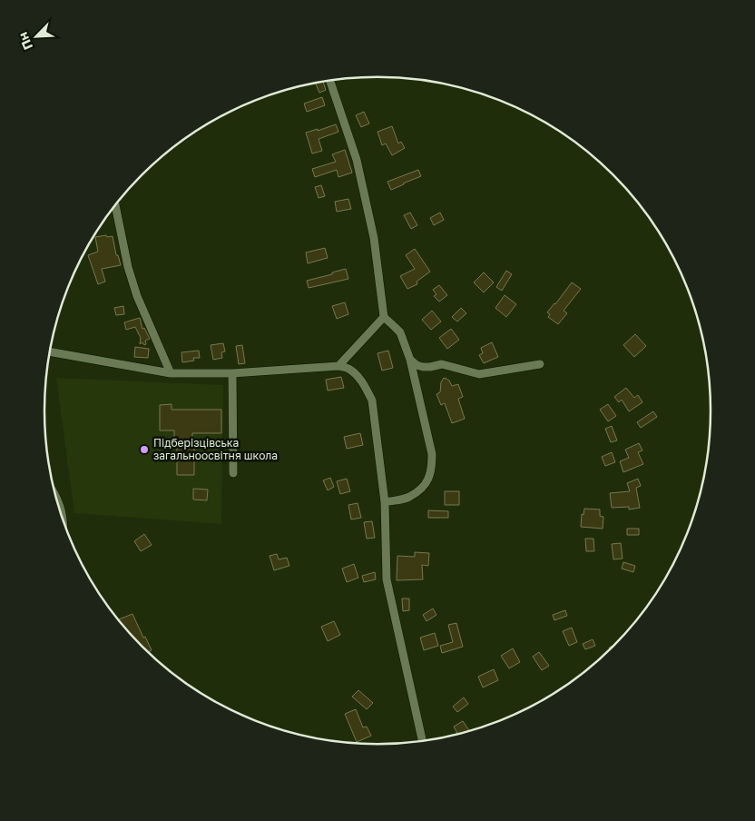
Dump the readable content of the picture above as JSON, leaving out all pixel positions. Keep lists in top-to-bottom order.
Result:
{
  "places": ["Підберізцівська загальноосвітня школа"],
  "north": "bottom left"
}
